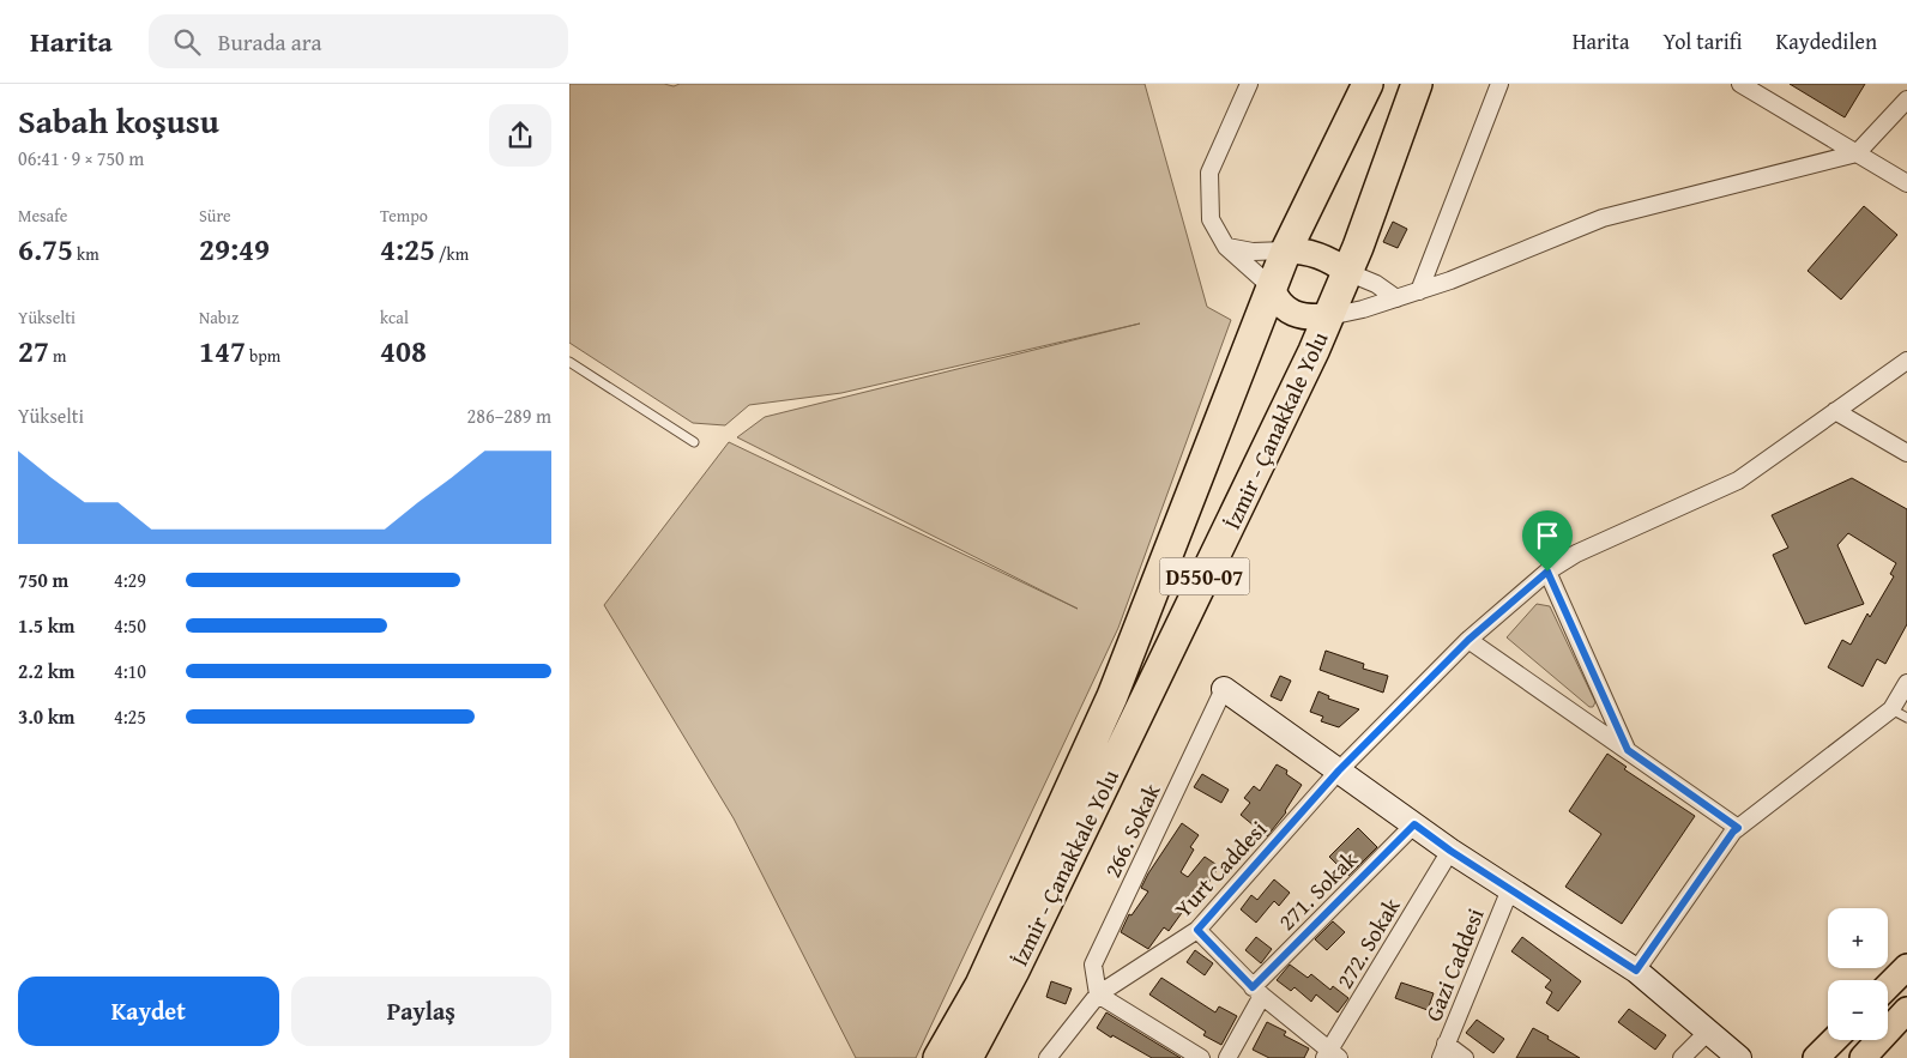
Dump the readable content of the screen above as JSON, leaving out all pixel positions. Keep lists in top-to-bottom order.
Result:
{
  "streets": {
    "highway": ["İzmir - Çanakkale Yolu", "D550-07"],
    "street": [
      "266. Sokak",
      "Yurt Caddesi",
      "271. Sokak",
      "272. Sokak",
      "Gazi Caddesi"
    ]
  },
  "crossings": [
    ["266. Sokak", "Yurt Caddesi"]
  ],
  "page": {
    "header": "Harita",
    "search": "Burada ara",
    "nav": ["Harita", "Yol tarifi", "Kaydedilen"],
    "heading": ["Sabah koşusu", "06:41 · 9 × 750 m"],
    "stats": [
      ["Mesafe", "6.75 km"],
      ["Süre", "29:49"],
      ["Tempo", "4:25 /km"],
      ["Yükselti", "27 m"],
      ["Nabız", "147 bpm"],
      ["kcal", "408"]
    ],
    "chart": ["Yükselti", "286–289 m"],
    "list": [
      {
        "name": "750 m",
        "note": "4:29"
      },
      {
        "name": "1.5 km",
        "note": "4:50"
      },
      {
        "name": "2.2 km",
        "note": "4:10"
      },
      {
        "name": "3.0 km",
        "note": "4:25"
      }
    ],
    "map_buttons": ["+", "−"],
    "buttons": ["Kaydet", "Paylaş"]
  }
}
